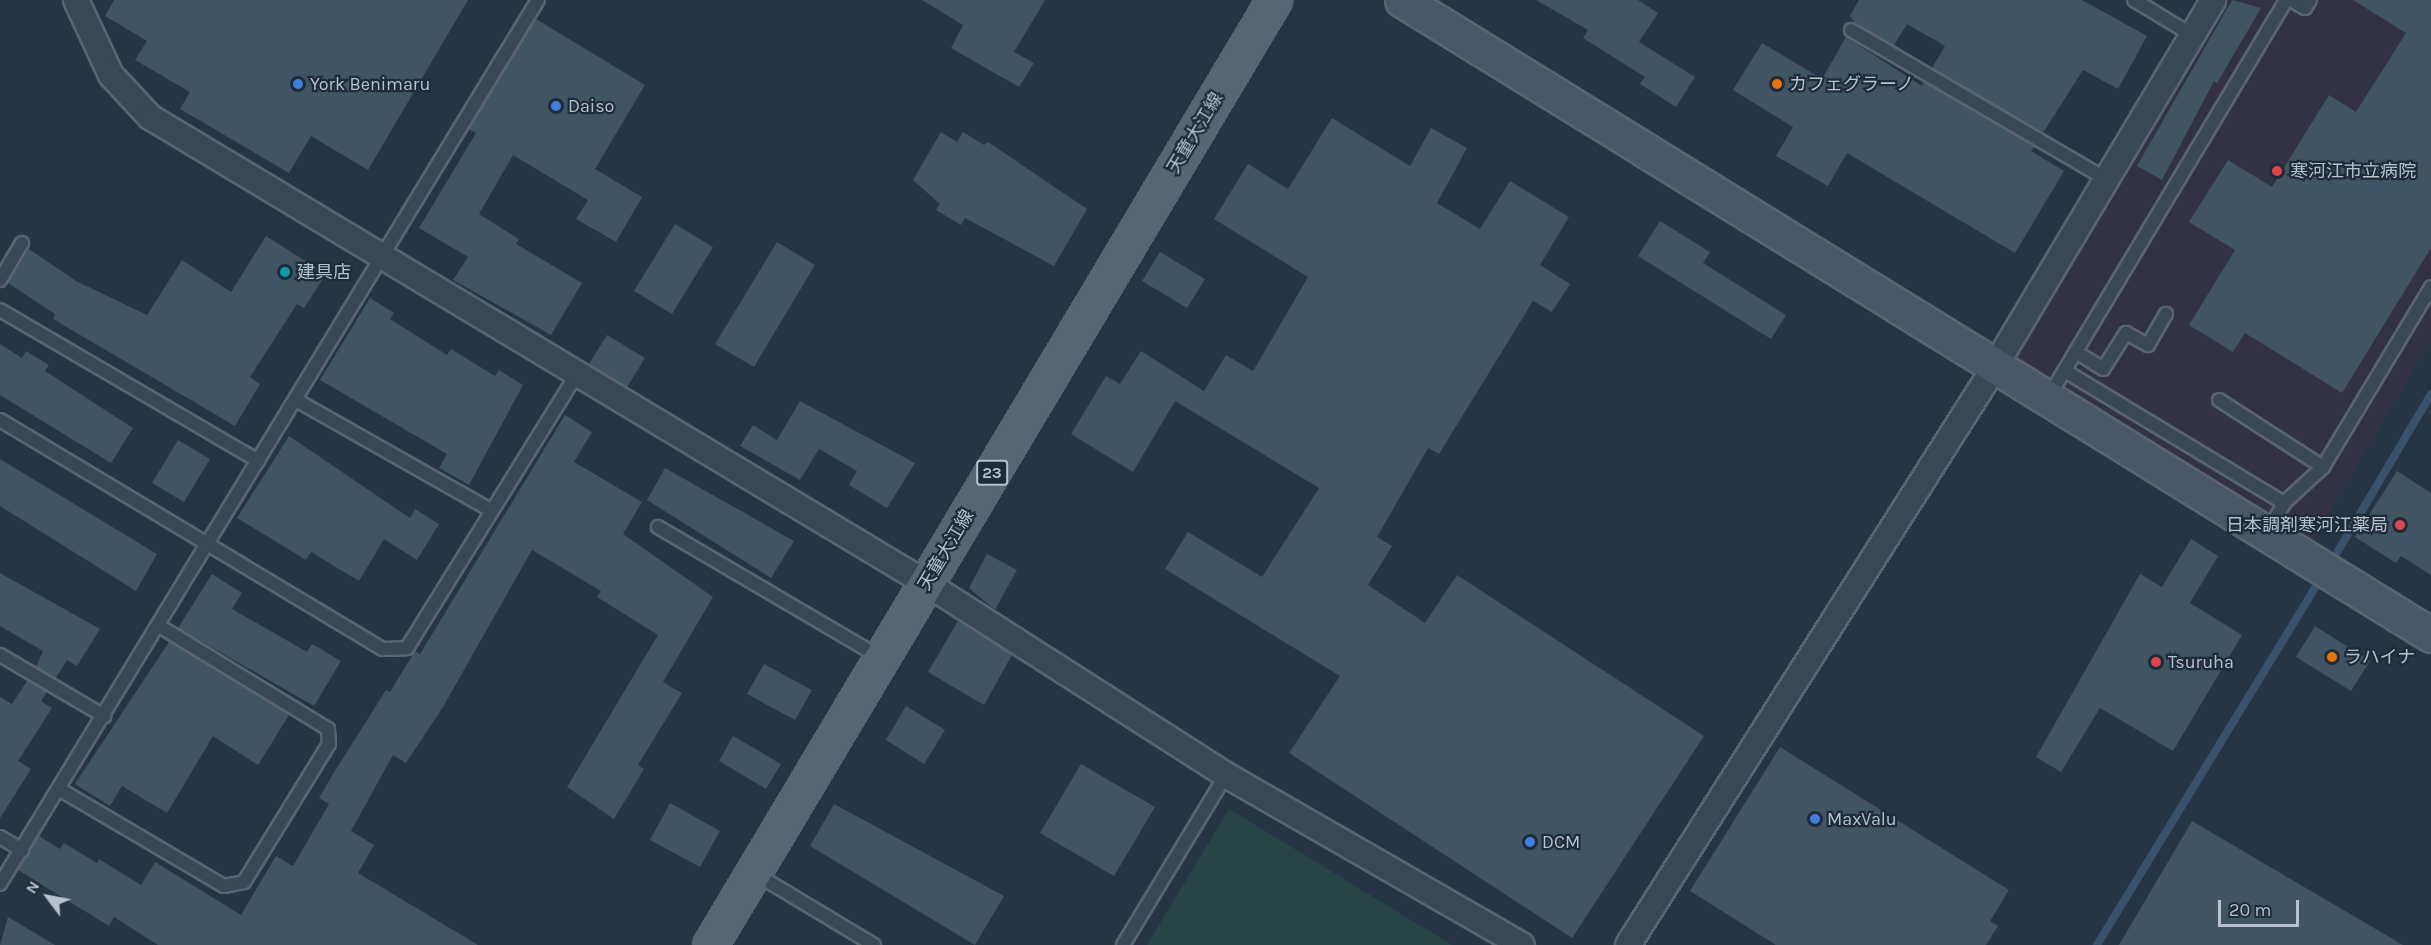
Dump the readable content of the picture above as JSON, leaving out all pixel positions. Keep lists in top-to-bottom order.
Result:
{
  "streets": {
    "main road": ["天童大江線", "23"]
  },
  "places": [
    "York Benimaru",
    "カフェグラーノ",
    "Daiso",
    "寒河江市立病院",
    "建具店",
    "日本調剤寒河江薬局",
    "ラハイナ",
    "Tsuruha",
    "MaxValu",
    "DCM"
  ],
  "scale_bar": "20 m",
  "north": "top left"
}
